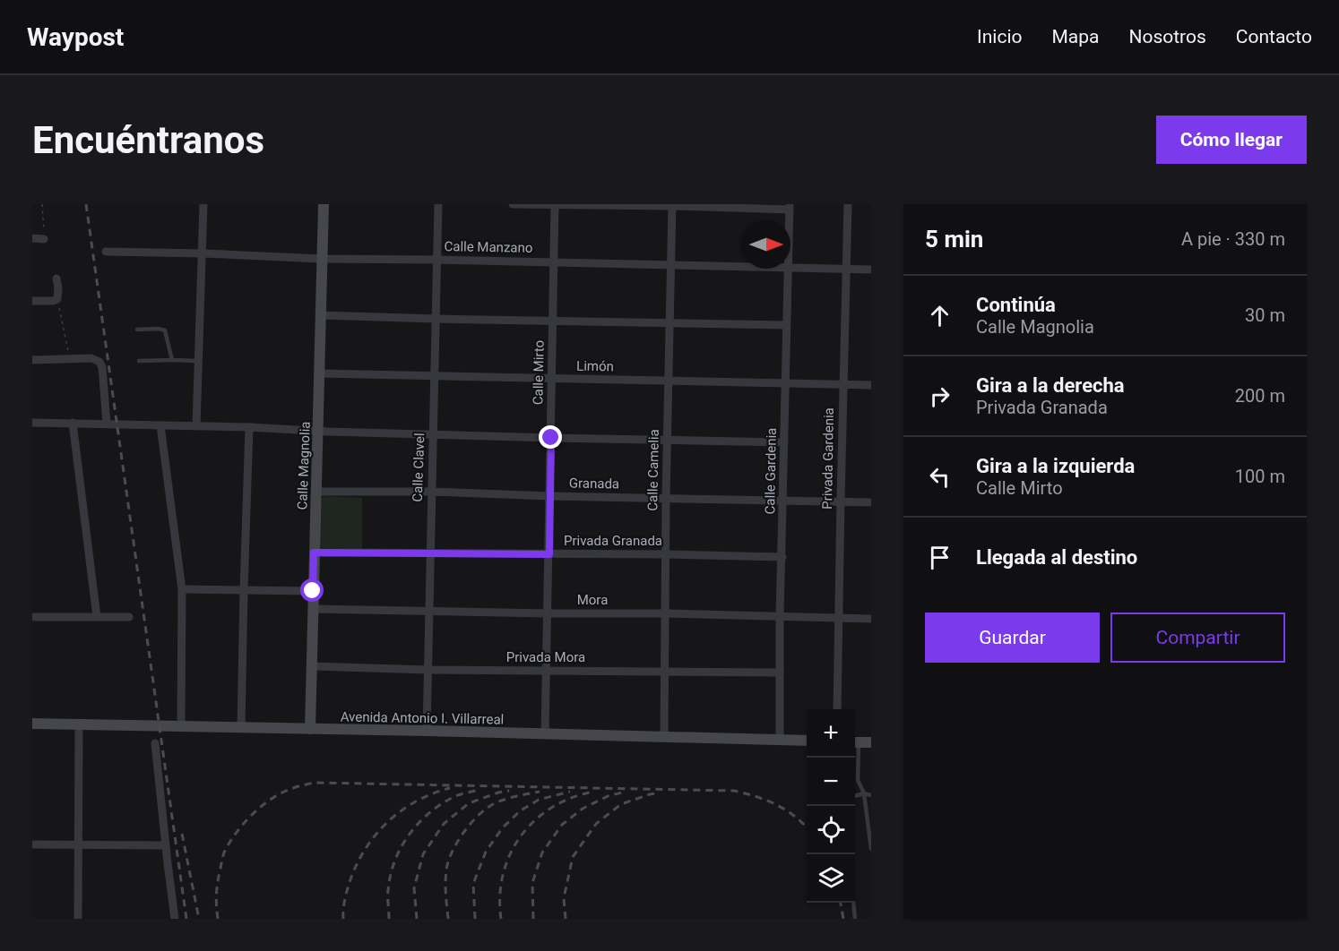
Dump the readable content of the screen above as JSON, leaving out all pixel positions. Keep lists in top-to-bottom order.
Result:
{
  "streets": {
    "street": [
      "Calle Manzano",
      "Limón",
      "Calle Mirto",
      "Privada Gardenia",
      "Calle Magnolia",
      "Calle Clavel",
      "Calle Camelia",
      "Calle Gardenia",
      "Granada",
      "Privada Granada",
      "Mora",
      "Privada Mora",
      "Avenida Antonio I. Villarreal"
    ]
  },
  "crossings": [
    ["Calle Manzano", "Calle Mirto"],
    ["Calle Manzano", "Privada Gardenia"],
    ["Calle Manzano", "Calle Magnolia"],
    ["Calle Manzano", "Calle Clavel"],
    ["Calle Manzano", "Calle Camelia"],
    ["Limón", "Calle Mirto"],
    ["Limón", "Privada Gardenia"],
    ["Limón", "Calle Magnolia"],
    ["Limón", "Calle Clavel"],
    ["Limón", "Calle Camelia"],
    ["Limón", "Calle Gardenia"],
    ["Calle Mirto", "Granada"],
    ["Calle Mirto", "Privada Granada"],
    ["Calle Mirto", "Mora"],
    ["Calle Mirto", "Privada Mora"],
    ["Calle Mirto", "Avenida Antonio I. Villarreal"],
    ["Privada Gardenia", "Granada"],
    ["Privada Gardenia", "Mora"],
    ["Calle Magnolia", "Granada"],
    ["Calle Magnolia", "Privada Granada"],
    ["Calle Magnolia", "Mora"],
    ["Calle Magnolia", "Privada Mora"],
    ["Calle Magnolia", "Avenida Antonio I. Villarreal"],
    ["Calle Clavel", "Granada"],
    ["Calle Clavel", "Privada Granada"],
    ["Calle Clavel", "Mora"],
    ["Calle Clavel", "Privada Mora"],
    ["Calle Clavel", "Avenida Antonio I. Villarreal"],
    ["Calle Camelia", "Granada"],
    ["Calle Camelia", "Privada Granada"],
    ["Calle Camelia", "Mora"],
    ["Calle Camelia", "Privada Mora"],
    ["Calle Camelia", "Avenida Antonio I. Villarreal"],
    ["Calle Gardenia", "Granada"],
    ["Calle Gardenia", "Privada Granada"],
    ["Calle Gardenia", "Mora"],
    ["Calle Gardenia", "Privada Mora"],
    ["Calle Gardenia", "Avenida Antonio I. Villarreal"]
  ],
  "north": "right",
  "page": {
    "header": "Waypost",
    "nav": [
      "Inicio",
      "Mapa",
      "Nosotros",
      "Contacto"
    ],
    "buttons": [
      "Cómo llegar",
      ["Guardar", "Compartir"]
    ],
    "title": "Encuéntranos",
    "heading": ["5 min", "A pie · 330 m"],
    "list": [
      ["Continúa", "Calle Magnolia", "30 m"],
      ["Gira a la derecha", "Privada Granada", "200 m"],
      ["Gira a la izquierda", "Calle Mirto", "100 m"],
      "Llegada al destino"
    ],
    "map_buttons": ["+", "−"]
  }
}
